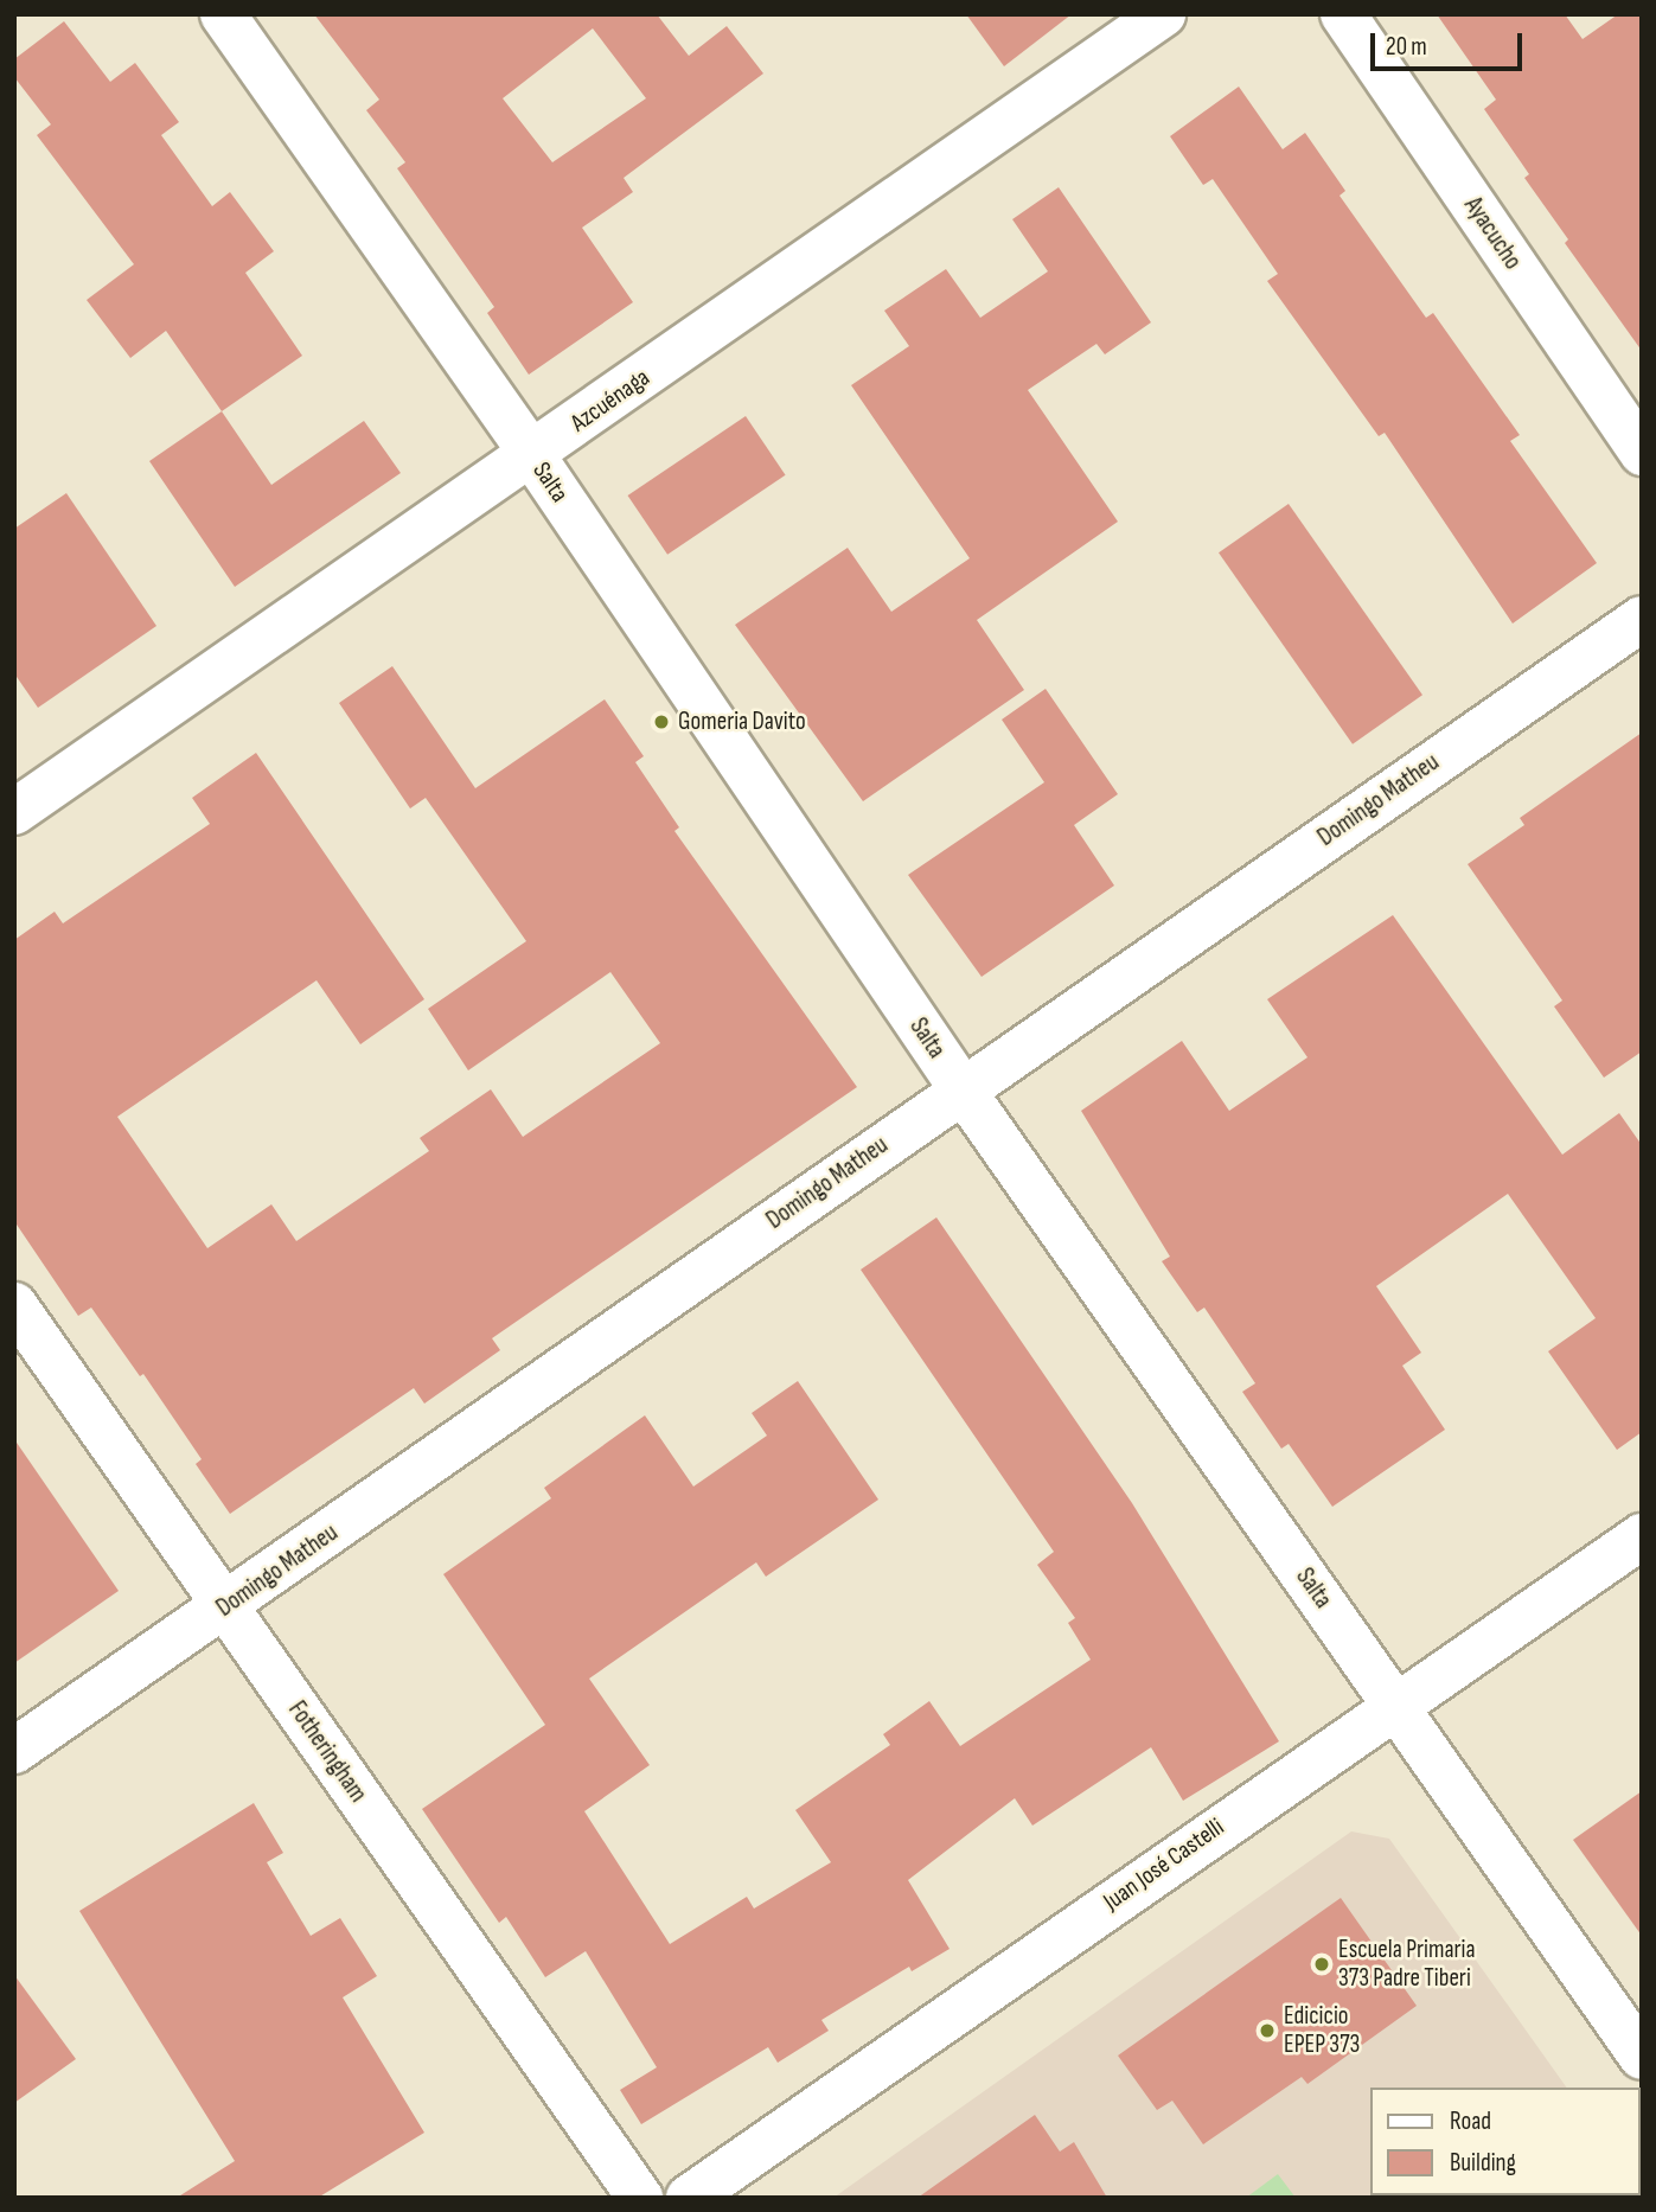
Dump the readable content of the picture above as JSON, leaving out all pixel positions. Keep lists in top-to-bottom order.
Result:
{
  "streets": {
    "street": [
      "Ayacucho",
      "Azcuénaga",
      "Salta",
      "Domingo Matheu",
      "Fotheringham",
      "Juan José Castelli"
    ]
  },
  "crossings": [
    ["Azcuénaga", "Salta"],
    ["Salta", "Domingo Matheu"],
    ["Salta", "Juan José Castelli"],
    ["Domingo Matheu", "Fotheringham"]
  ],
  "places": ["Gomeria Davito", "Escuela Primaria 373 Padre Tiberi", "Edicicio EPEP 373"],
  "legend": ["Road", "Building"],
  "scale_bar": "20 m"
}
